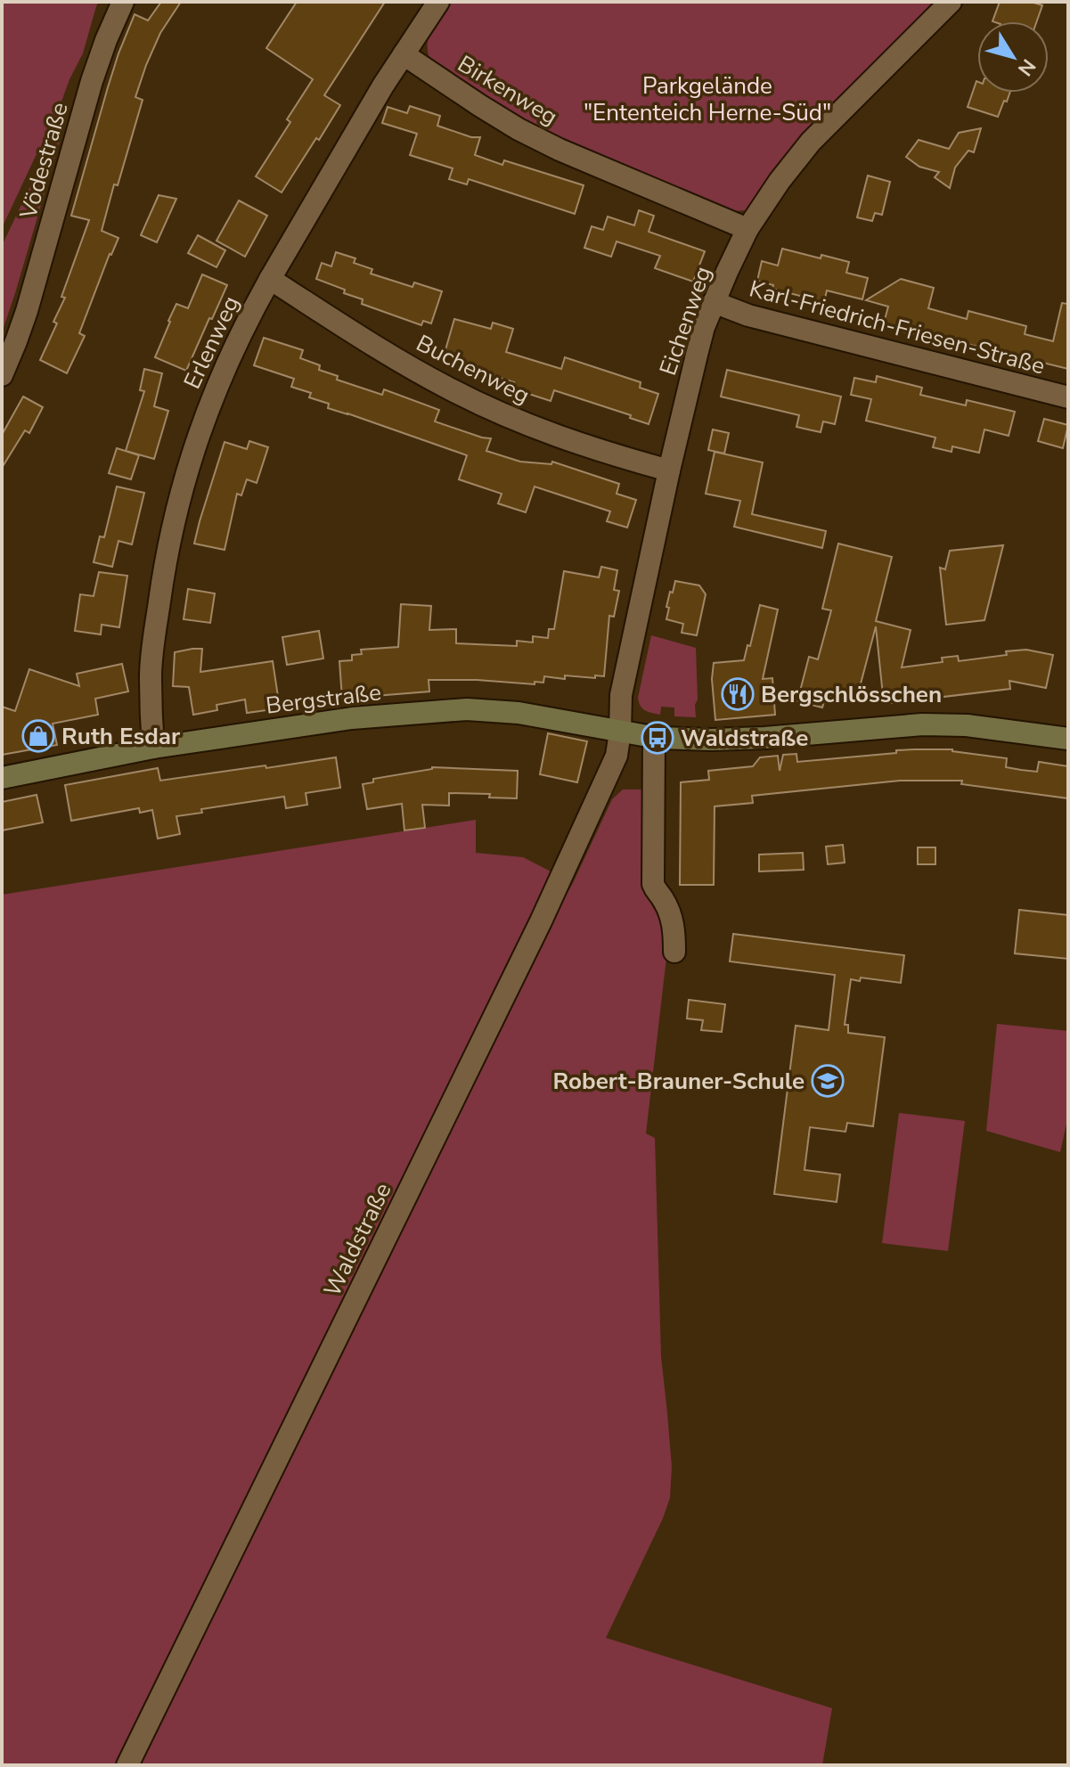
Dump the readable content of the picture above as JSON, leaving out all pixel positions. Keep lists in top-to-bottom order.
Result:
{
  "streets": {
    "street": [
      "Birkenweg",
      "Vödestraße",
      "Eichenweg",
      "Karl-Friedrich-Friesen-Straße",
      "Erlenweg",
      "Buchenweg",
      "Bergstraße",
      "Waldstraße"
    ]
  },
  "crossings": [
    ["Birkenweg", "Eichenweg"],
    ["Birkenweg", "Erlenweg"],
    ["Eichenweg", "Karl-Friedrich-Friesen-Straße"],
    ["Eichenweg", "Buchenweg"],
    ["Eichenweg", "Bergstraße"],
    ["Eichenweg", "Waldstraße"],
    ["Erlenweg", "Buchenweg"],
    ["Erlenweg", "Bergstraße"],
    ["Bergstraße", "Waldstraße"]
  ],
  "parks": ["Parkgelände \"Ententeich Herne-Süd\""],
  "places": {
    "restaurant": ["Bergschlösschen"],
    "shop": ["Ruth Esdar"],
    "bus stop": ["Waldstraße"],
    "school or university": ["Robert-Brauner-Schule"]
  },
  "north": "bottom right"
}
